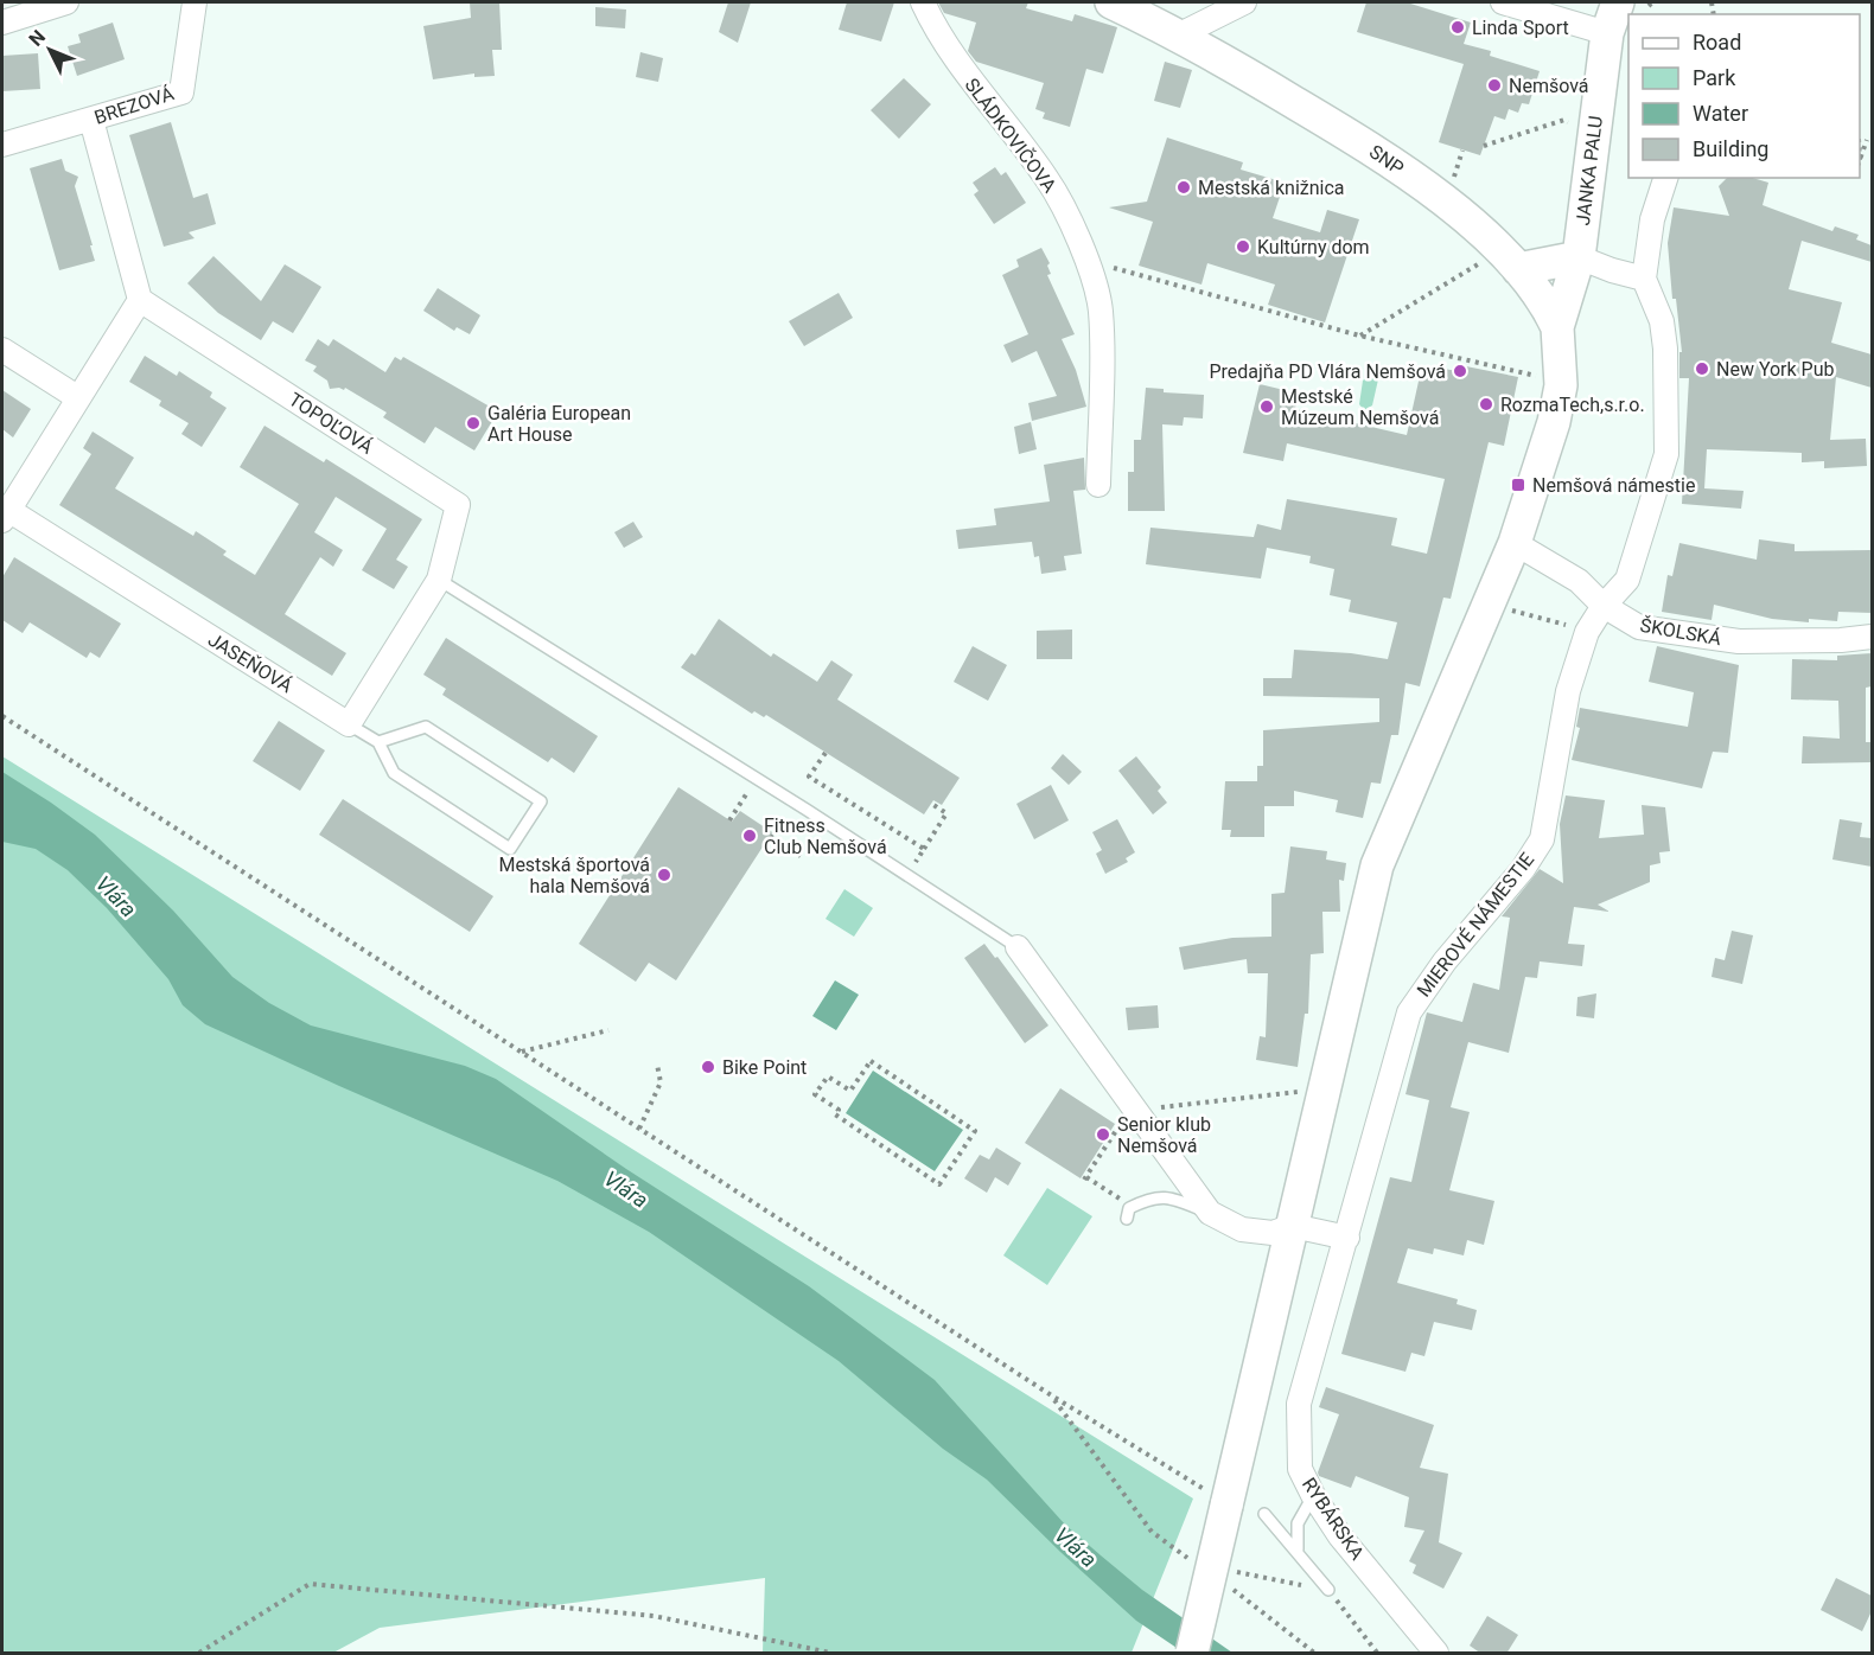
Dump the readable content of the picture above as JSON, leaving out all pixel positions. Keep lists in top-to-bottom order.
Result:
{
  "streets": {
    "main road": ["SNP", "JANKA PALU"],
    "street": [
      "BREZOVÁ",
      "SLÁDKOVIČOVA",
      "TOPOĽOVÁ",
      "ŠKOLSKÁ",
      "JASEŇOVÁ",
      "MIEROVÉ NÁMESTIE",
      "RYBÁRSKA"
    ]
  },
  "crossings": [
    ["ŠKOLSKÁ", "MIEROVÉ NÁMESTIE"],
    ["MIEROVÉ NÁMESTIE", "RYBÁRSKA"]
  ],
  "water": ["Vlára"],
  "places": {
    "other": [
      "Linda Sport",
      "Nemšová",
      "Mestská knižnica",
      "Kultúrny dom",
      "New York Pub",
      "Predajňa PD Vlára Nemšová",
      "RozmaTech,s.r.o.",
      "Mestské Múzeum Nemšová",
      "Galéria European Art House",
      "Fitness Club Nemšová",
      "Mestská športová hala Nemšová",
      "Bike Point",
      "Senior klub Nemšová"
    ],
    "transit": ["Nemšová námestie"]
  },
  "legend": [
    "Road",
    "Park",
    "Water",
    "Building"
  ],
  "north": "top left"
}
